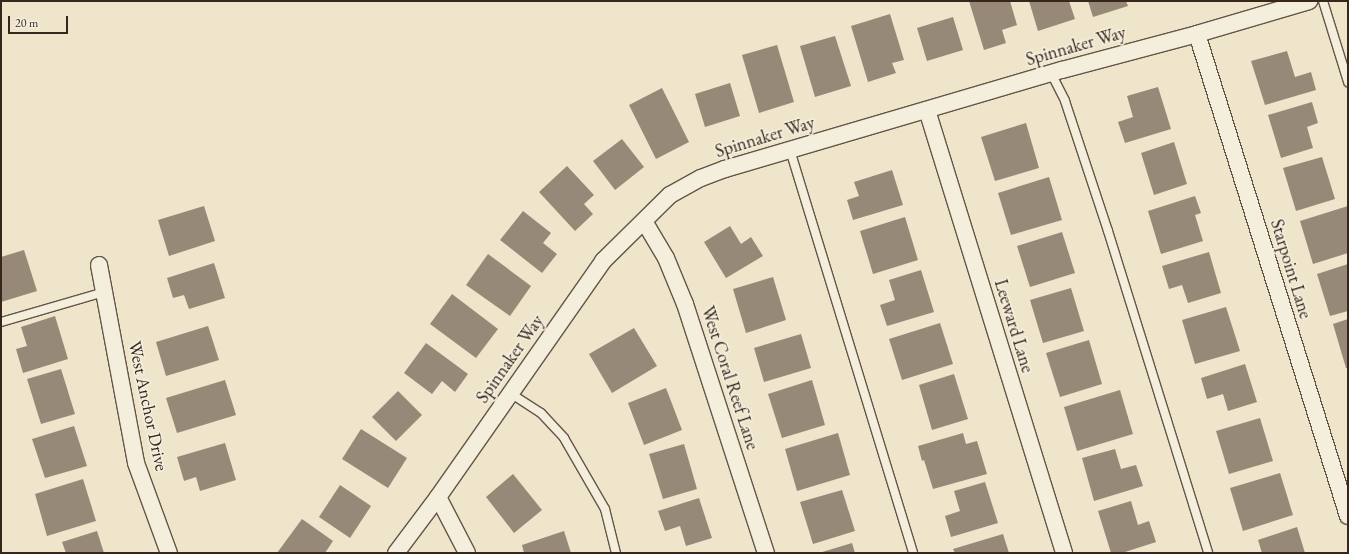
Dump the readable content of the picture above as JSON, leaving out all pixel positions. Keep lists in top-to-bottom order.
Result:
{
  "streets": {
    "street": [
      "Spinnaker Way",
      "Starpoint Lane",
      "Leeward Lane",
      "West Coral Reef Lane",
      "West Anchor Drive"
    ]
  },
  "crossings": [
    ["Spinnaker Way", "Starpoint Lane"],
    ["Spinnaker Way", "Leeward Lane"],
    ["Spinnaker Way", "West Coral Reef Lane"]
  ],
  "scale_bar": "20 m"
}
